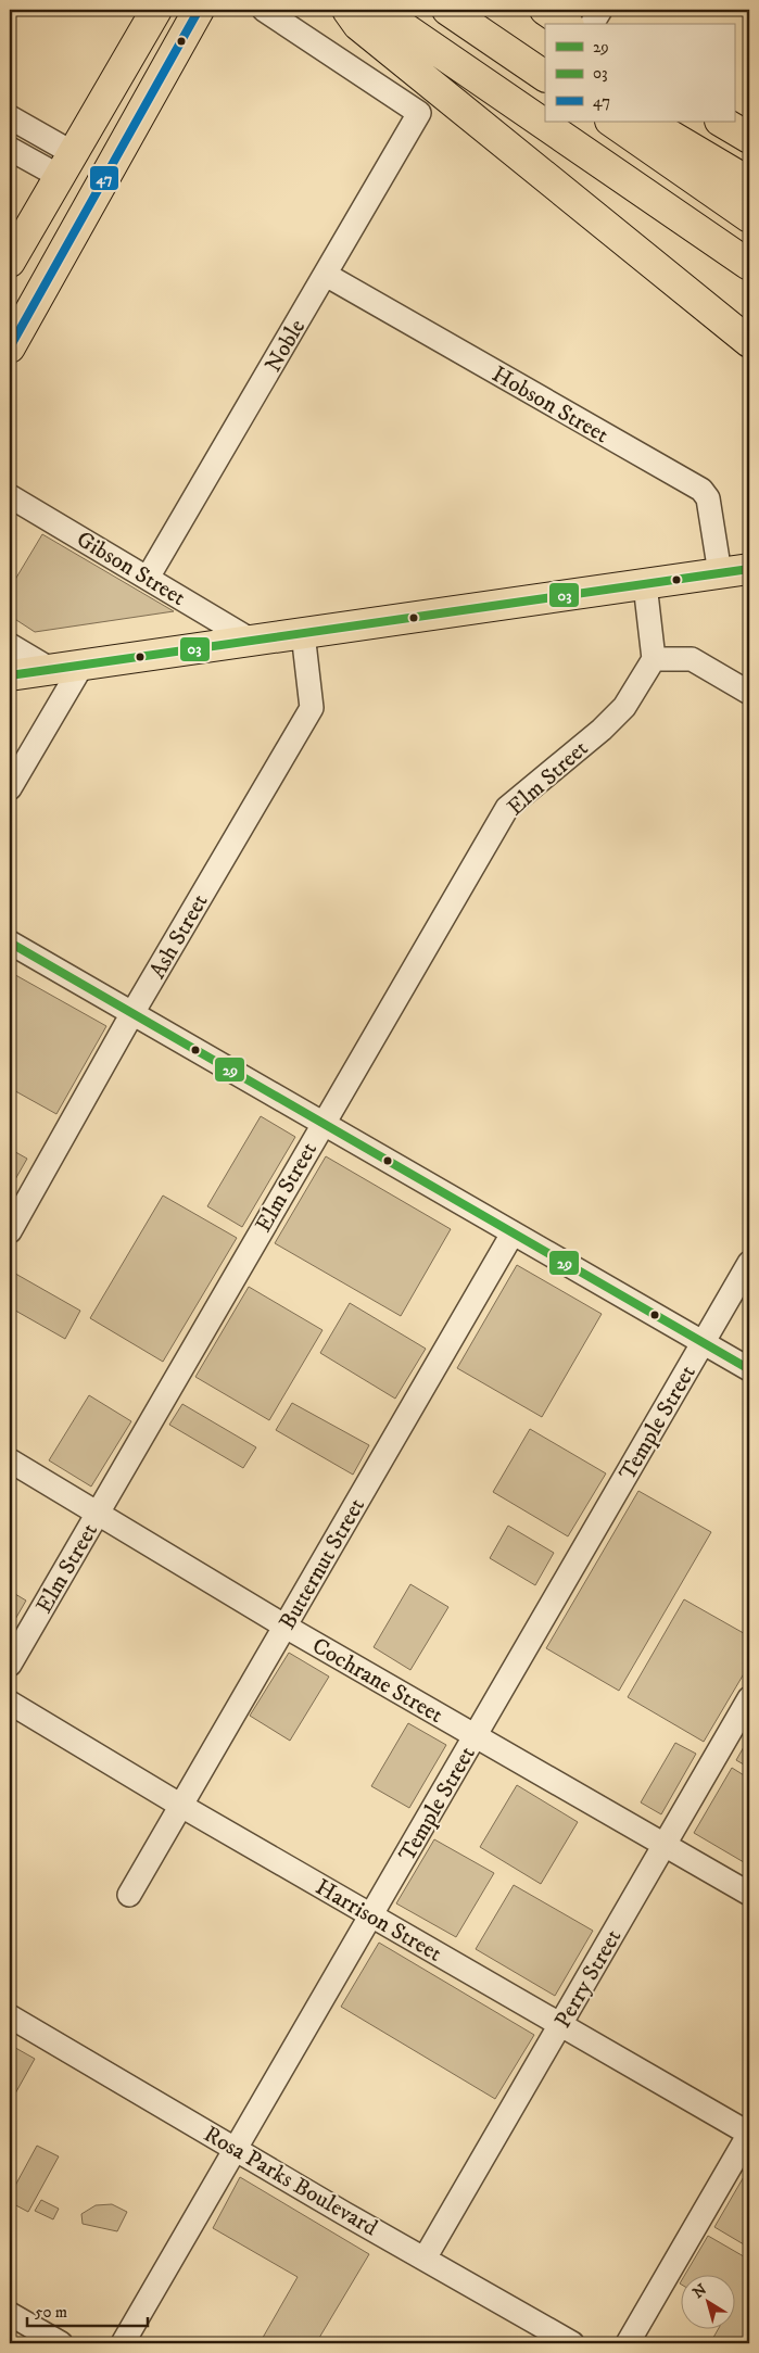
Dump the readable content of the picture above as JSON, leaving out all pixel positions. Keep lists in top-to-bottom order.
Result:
{
  "streets": {
    "street": [
      "Noble",
      "Hobson Street",
      "Gibson Street",
      "Elm Street",
      "Ash Street",
      "Temple Street",
      "Butternut Street",
      "Cochrane Street",
      "Harrison Street",
      "Perry Street",
      "Rosa Parks Boulevard"
    ]
  },
  "crossings": [
    ["Noble", "Hobson Street"],
    ["Noble", "Gibson Street"],
    ["Elm Street", "Cochrane Street"],
    ["Temple Street", "Cochrane Street"],
    ["Temple Street", "Harrison Street"],
    ["Temple Street", "Rosa Parks Boulevard"],
    ["Butternut Street", "Cochrane Street"],
    ["Butternut Street", "Harrison Street"],
    ["Cochrane Street", "Perry Street"],
    ["Harrison Street", "Perry Street"],
    ["Perry Street", "Rosa Parks Boulevard"]
  ],
  "lines": ["transit line 47", "transit line 03", "transit line 29"],
  "legend": ["29", "03", "47"],
  "scale_bar": "50 m",
  "north": "top left"
}
